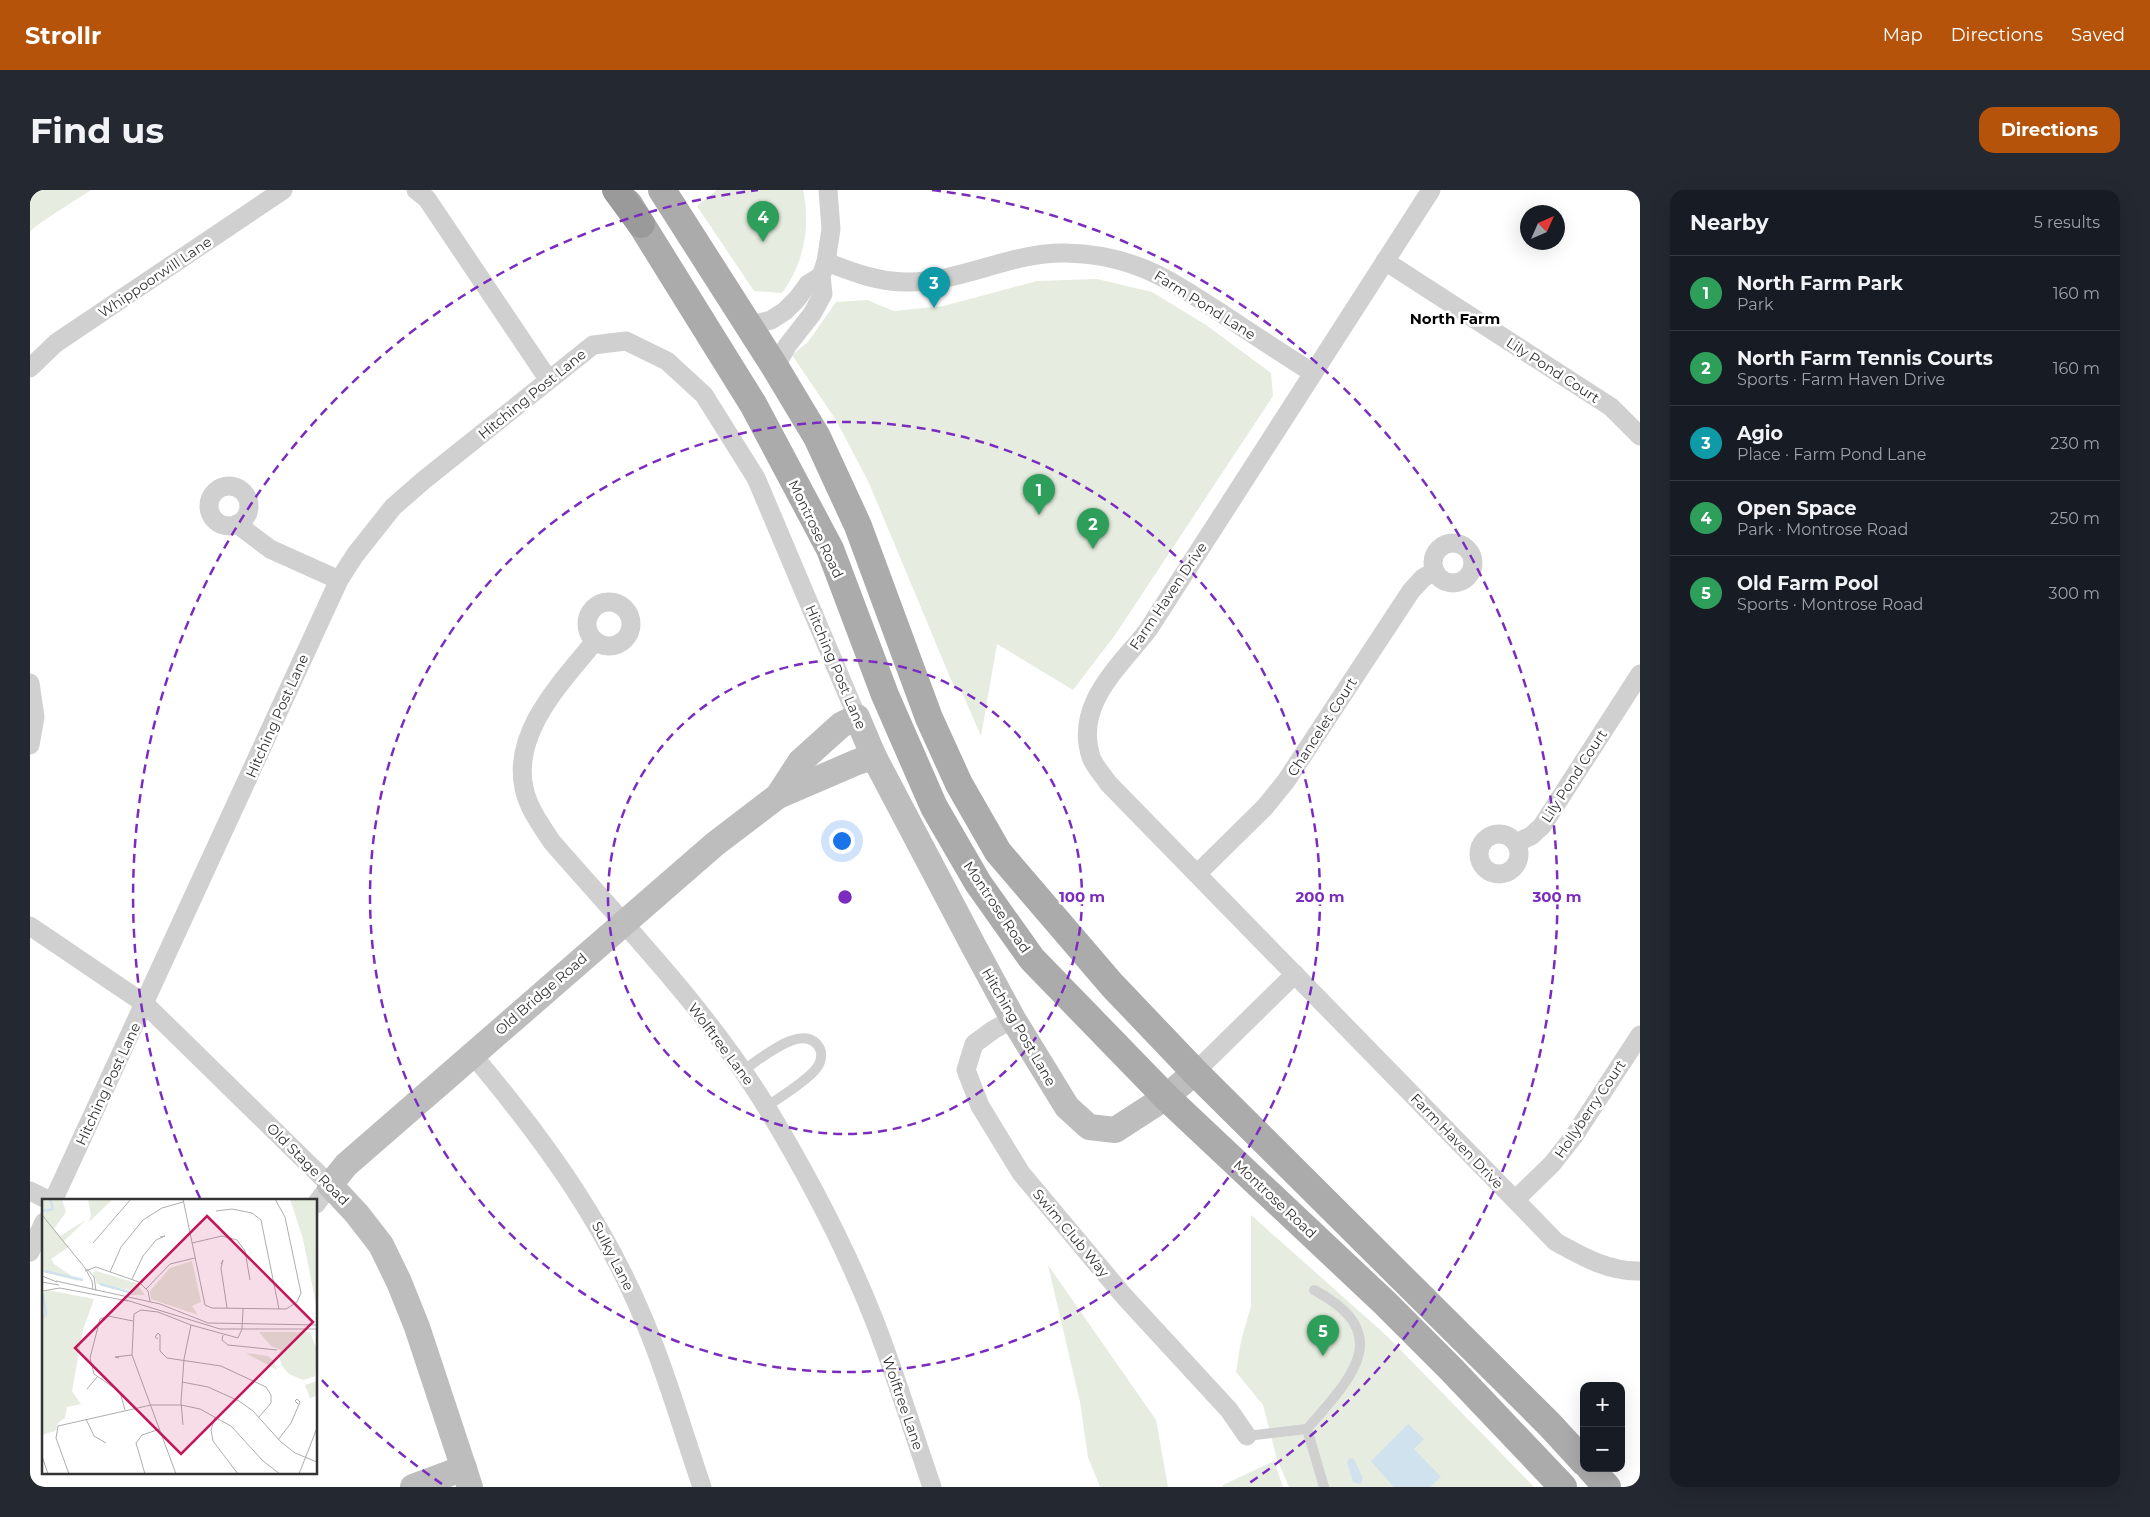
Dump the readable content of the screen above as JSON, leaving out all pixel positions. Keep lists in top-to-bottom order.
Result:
{
  "streets": {
    "main road": ["Montrose Road"],
    "street": [
      "Whippoorwill Lane",
      "Farm Pond Lane",
      "Lily Pond Court",
      "Hitching Post Lane",
      "Farm Haven Drive",
      "Chancelet Court",
      "Old Bridge Road",
      "Wolftree Lane",
      "Hollyberry Court",
      "Old Stage Road",
      "Swim Club Way",
      "Sulky Lane"
    ]
  },
  "crossings": [
    ["Farm Pond Lane", "Farm Haven Drive"],
    ["Lily Pond Court", "Farm Haven Drive"],
    ["Hitching Post Lane", "Montrose Road"],
    ["Hitching Post Lane", "Old Bridge Road"],
    ["Hitching Post Lane", "Old Stage Road"],
    ["Hitching Post Lane", "Swim Club Way"],
    ["Farm Haven Drive", "Chancelet Court"],
    ["Farm Haven Drive", "Hollyberry Court"],
    ["Old Bridge Road", "Wolftree Lane"],
    ["Old Bridge Road", "Old Stage Road"],
    ["Old Bridge Road", "Sulky Lane"]
  ],
  "districts": ["North Farm"],
  "north": "top right",
  "page": {
    "header": "Strollr",
    "nav": ["Map", "Directions", "Saved"],
    "buttons": "Directions",
    "title": "Find us",
    "heading": ["Nearby", "5 results"],
    "pins": [
      "4",
      "3",
      "1",
      "2",
      "5"
    ],
    "list": [
      {
        "mark": "1",
        "name": "North Farm Park",
        "note": "Park",
        "value": "160 m"
      },
      {
        "mark": "2",
        "name": "North Farm Tennis Courts",
        "note": "Sports · Farm Haven Drive",
        "value": "160 m"
      },
      {
        "mark": "3",
        "name": "Agio",
        "note": "Place · Farm Pond Lane",
        "value": "230 m"
      },
      {
        "mark": "4",
        "name": "Open Space",
        "note": "Park · Montrose Road",
        "value": "250 m"
      },
      {
        "mark": "5",
        "name": "Old Farm Pool",
        "note": "Sports · Montrose Road",
        "value": "300 m"
      }
    ],
    "map_buttons": ["+", "−"]
  },
  "rings": ["100 m", "200 m", "300 m"]
}
